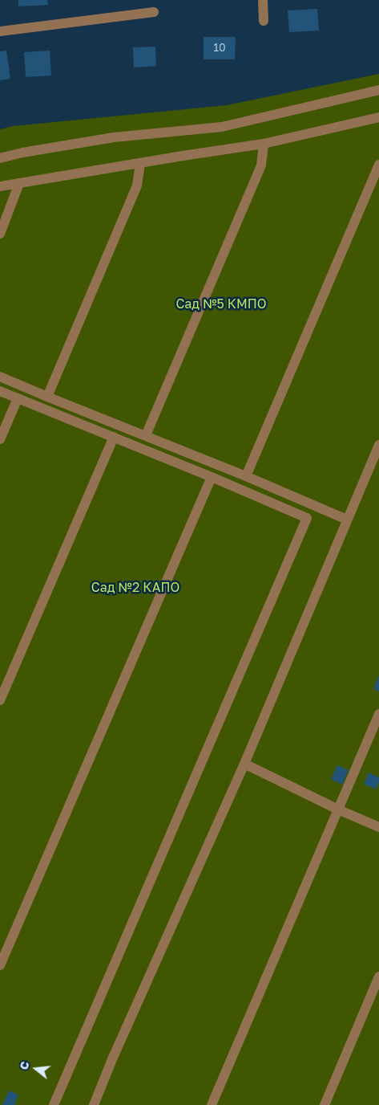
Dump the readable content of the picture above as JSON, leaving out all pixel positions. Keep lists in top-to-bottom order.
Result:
{
  "parks": ["Сад №5 КМПО", "Сад №2 КАПО"],
  "house_numbers": ["10"],
  "north": "left"
}
